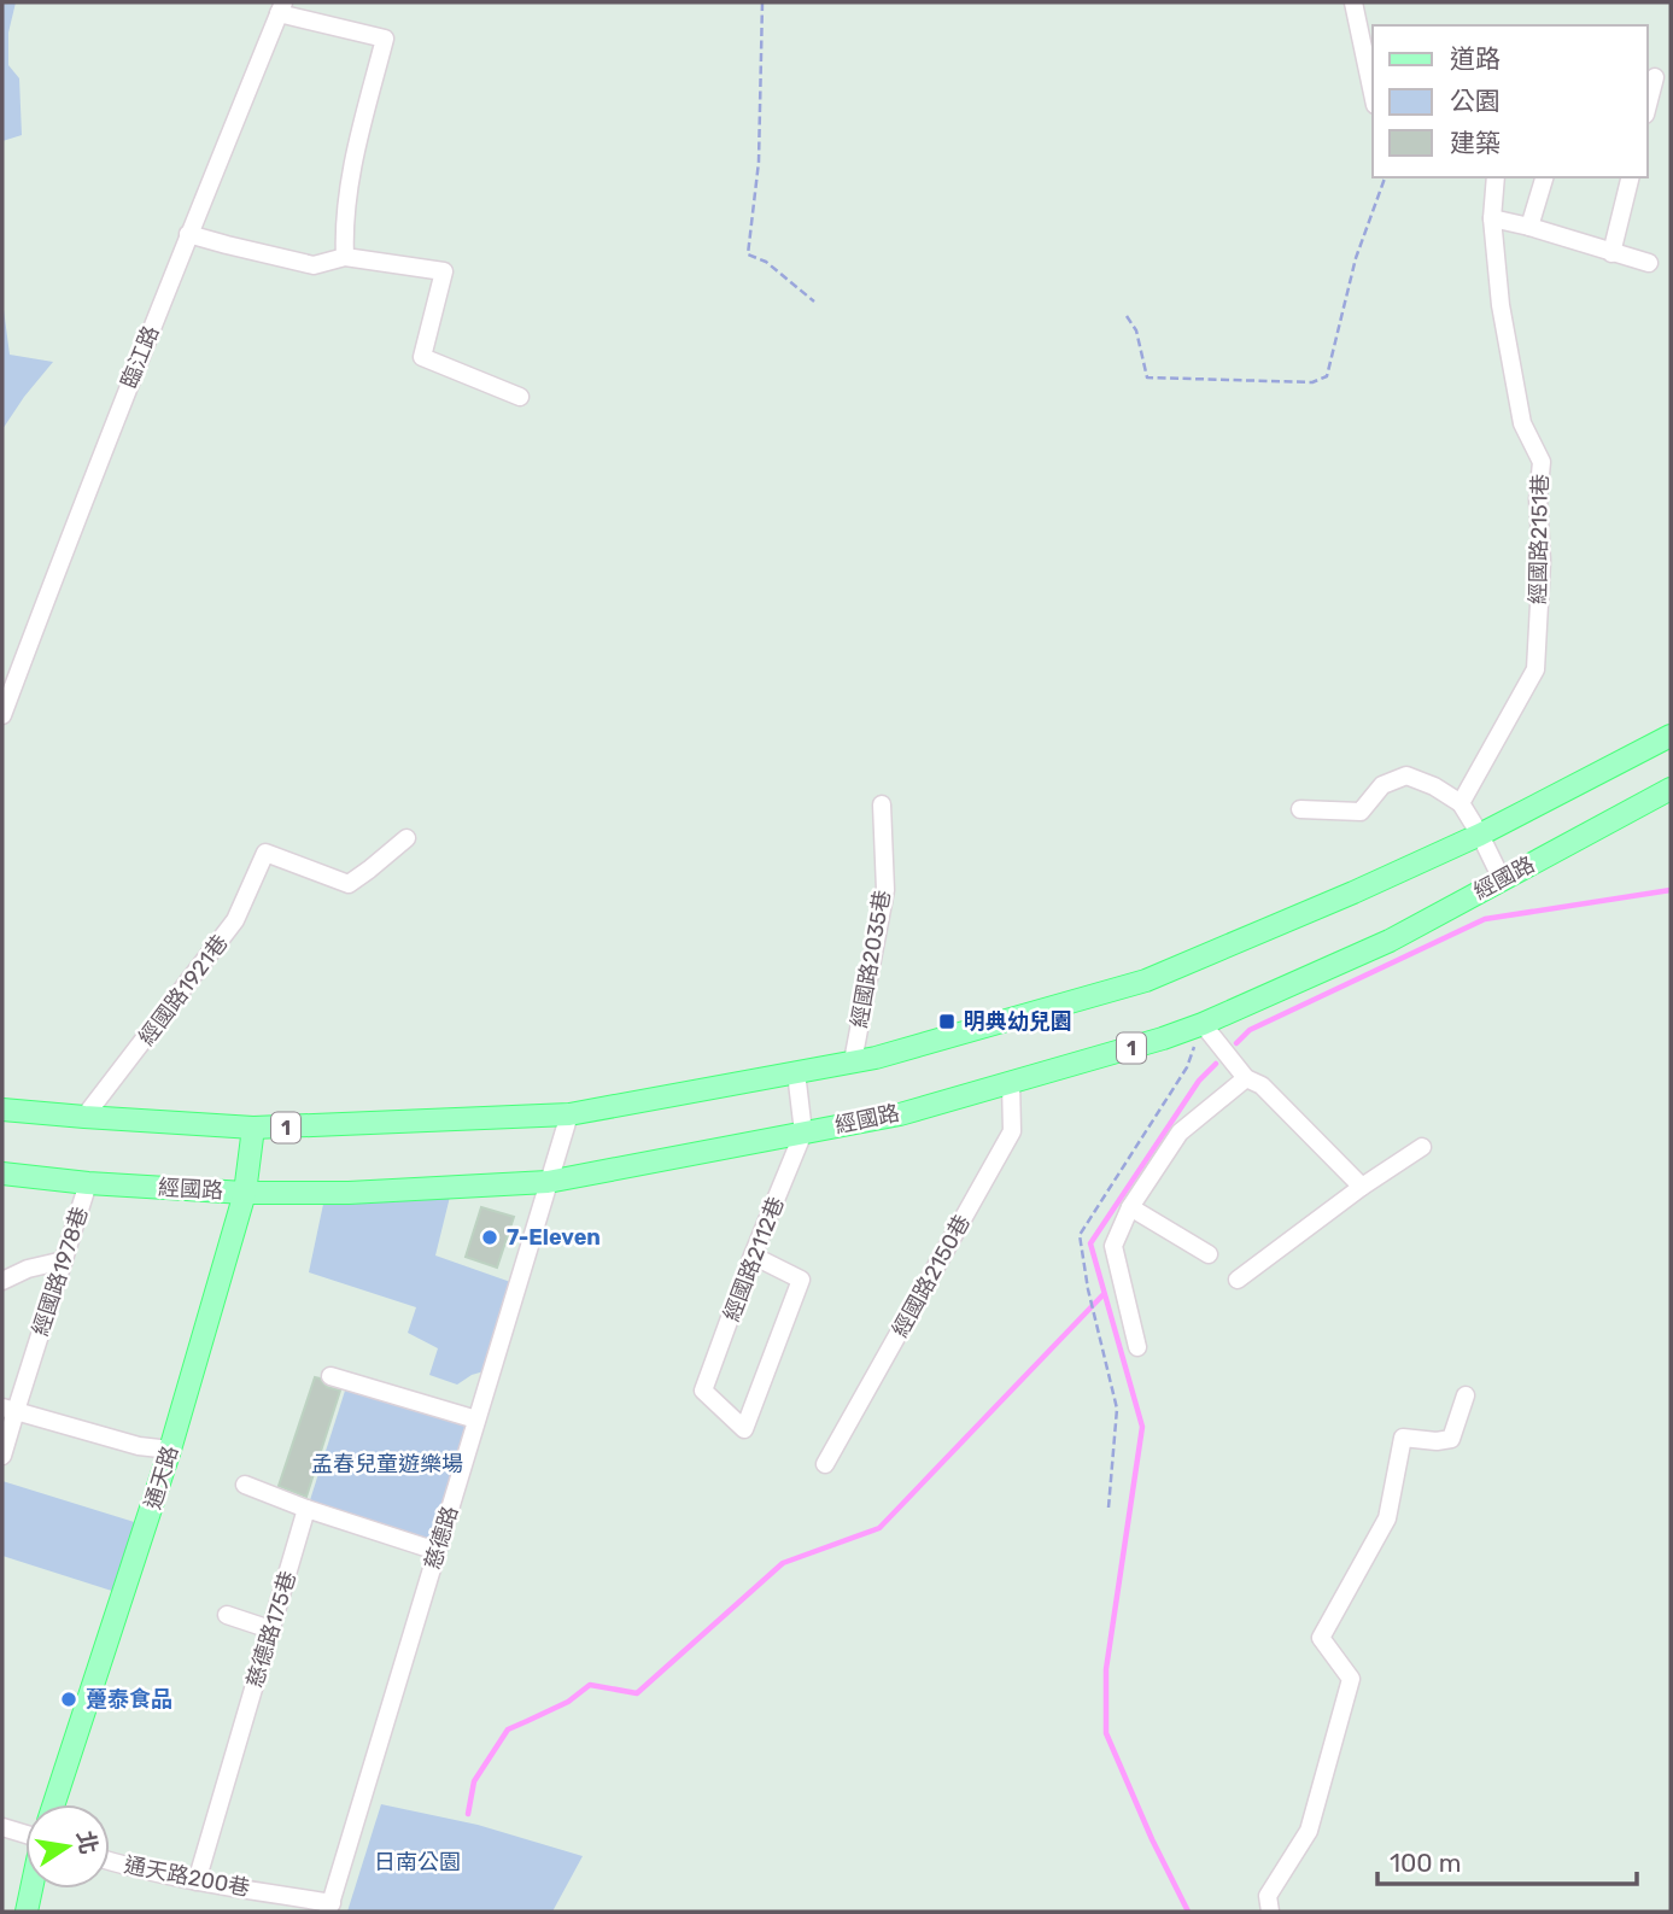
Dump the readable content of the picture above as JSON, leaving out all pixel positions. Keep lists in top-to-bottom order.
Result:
{
  "streets": {
    "main road": ["經國路", "1", "通天路"],
    "street": [
      "臨江路",
      "經國路2151巷",
      "經國路2035巷",
      "經國路1921巷",
      "經國路2112巷",
      "經國路1978巷",
      "經國路2150巷",
      "慈德路",
      "慈德路175巷",
      "通天路200巷"
    ]
  },
  "crossings": [
    ["經國路", "經國路2112巷"],
    ["經國路", "經國路1978巷"],
    ["經國路", "經國路2150巷"],
    ["經國路", "通天路"],
    ["經國路", "慈德路"],
    ["經國路2035巷", "1"],
    ["經國路1921巷", "1"],
    ["1", "經國路2112巷"],
    ["1", "通天路"],
    ["1", "慈德路"],
    ["慈德路", "通天路200巷"],
    ["慈德路175巷", "通天路200巷"]
  ],
  "parks": ["孟春兒童遊樂場", "日南公園"],
  "places": {
    "transit": ["明典幼兒園"],
    "other": ["7-Eleven", "躉泰食品"]
  },
  "legend": ["道路", "公園", "建築"],
  "scale_bar": "100 m",
  "north": "right"
}
